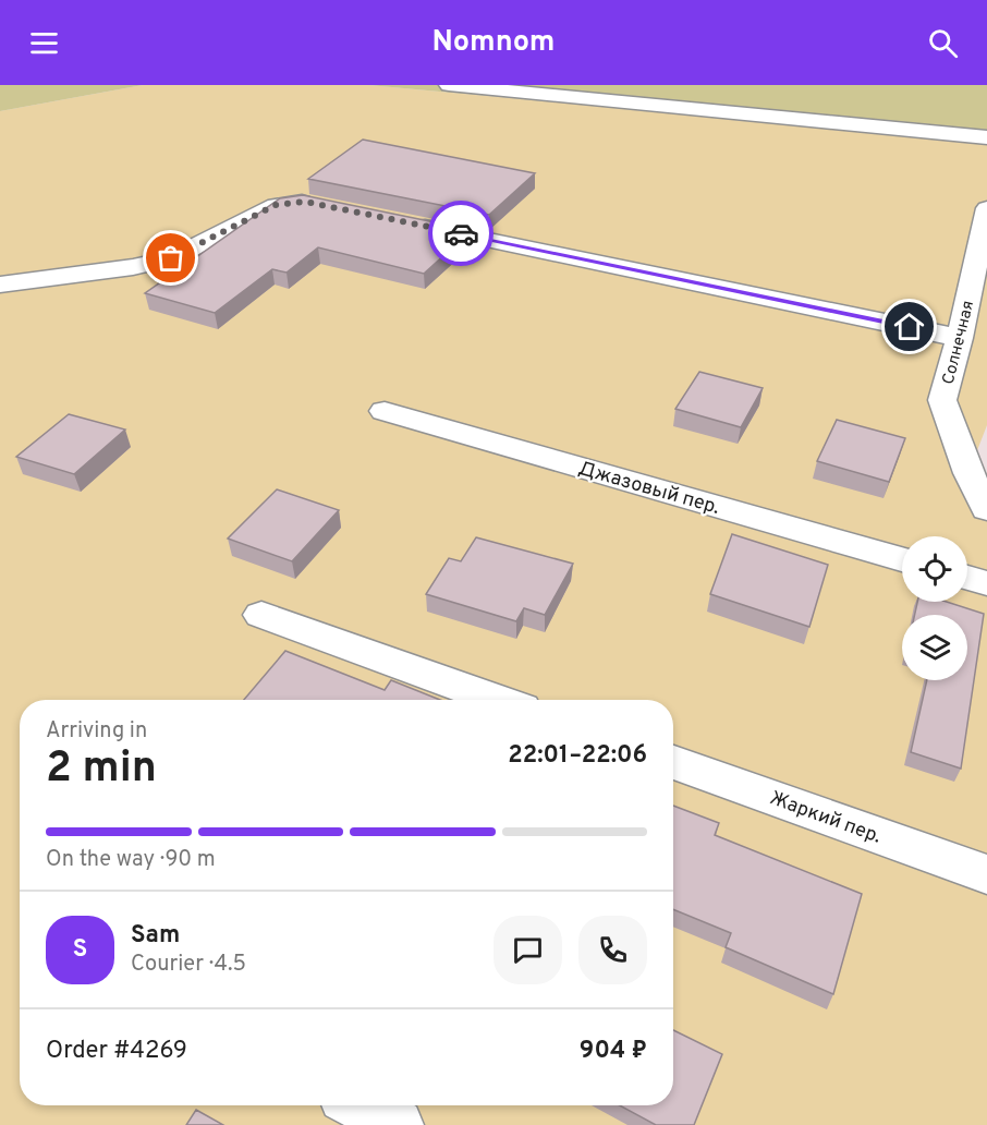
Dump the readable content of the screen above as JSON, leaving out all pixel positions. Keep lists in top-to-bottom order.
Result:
{
  "streets": {
    "street": ["Солнечная", "Джазовый пер.", "Жаркий пер."]
  },
  "page": {
    "header": "Nomnom",
    "heading": ["2 min", "Arriving in", "22:01–22:06"],
    "panel": [
      "Sam",
      "Courier · 4.5",
      "Order #4269",
      "904 ₽"
    ],
    "bar": "On the way · 90 m",
    "round": "S"
  }
}
